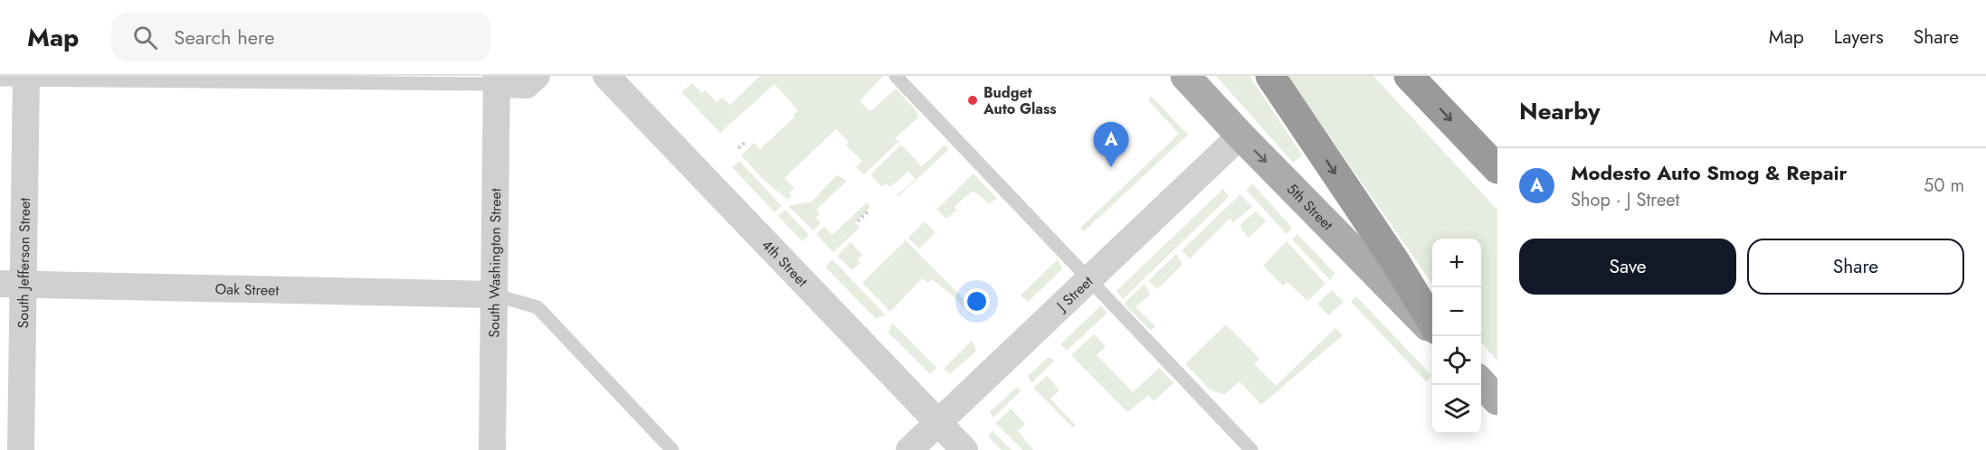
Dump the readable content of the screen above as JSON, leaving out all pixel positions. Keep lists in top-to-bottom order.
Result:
{
  "streets": {
    "main road": ["5th Street"],
    "street": [
      "South Jefferson Street",
      "South Washington Street",
      "4th Street",
      "Oak Street",
      "J Street"
    ]
  },
  "crossings": [
    ["5th Street", "J Street"],
    ["South Jefferson Street", "Oak Street"],
    ["South Washington Street", "Oak Street"],
    ["4th Street", "J Street"]
  ],
  "one_way": ["5th Street"],
  "places": ["Budget Auto Glass"],
  "page": {
    "header": "Map",
    "search": "Search here",
    "nav": ["Map", "Layers", "Share"],
    "heading": "Nearby",
    "pins": "A",
    "list": [
      {
        "mark": "A",
        "name": "Modesto Auto Smog & Repair",
        "note": "Shop · J Street",
        "value": "50 m"
      }
    ],
    "buttons": ["Save", "Share"],
    "map_buttons": ["+", "−"]
  }
}
